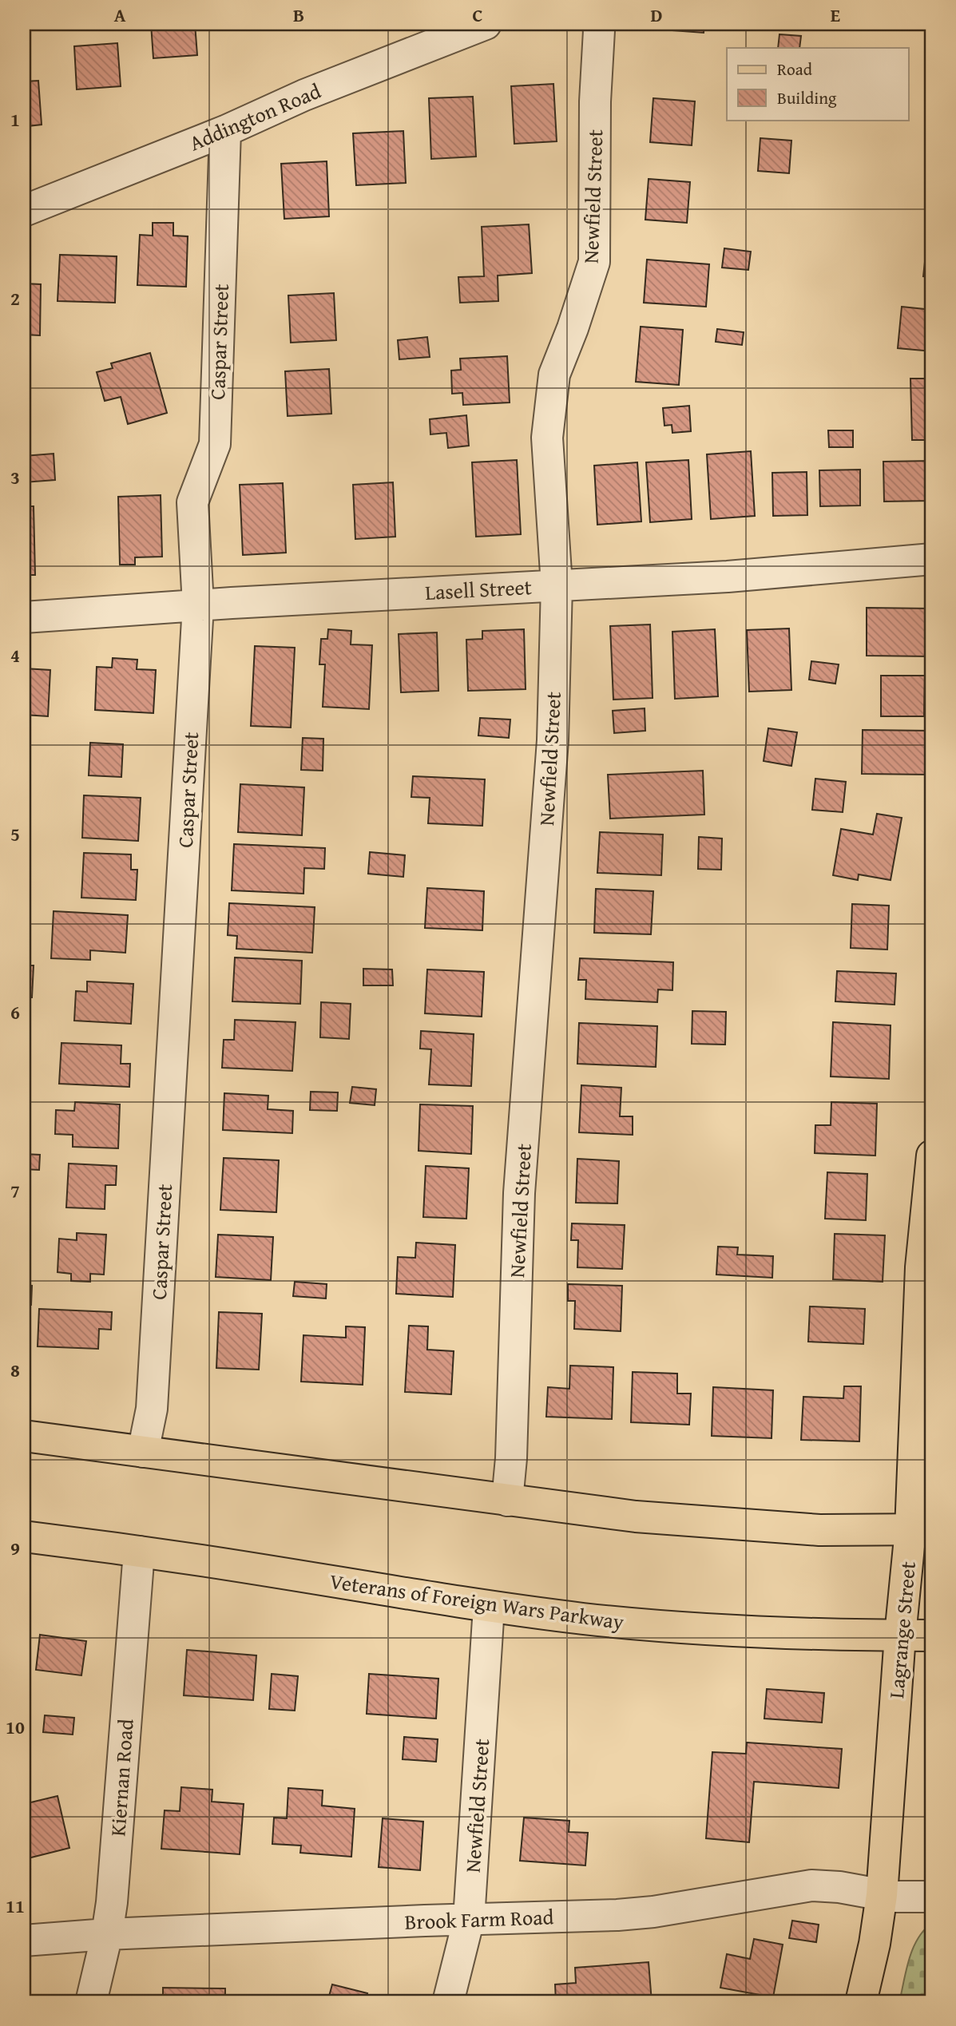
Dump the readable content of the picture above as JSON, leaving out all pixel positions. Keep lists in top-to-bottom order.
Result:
{
  "streets": {
    "main road": ["Veterans of Foreign Wars Parkway", "Lagrange Street"],
    "street": [
      "Addington Road",
      "Newfield Street",
      "Caspar Street",
      "Lasell Street",
      "Kiernan Road",
      "Brook Farm Road"
    ]
  },
  "crossings": [
    ["Addington Road", "Caspar Street"],
    ["Newfield Street", "Lasell Street"],
    ["Newfield Street", "Veterans of Foreign Wars Parkway"],
    ["Newfield Street", "Brook Farm Road"],
    ["Caspar Street", "Lasell Street"],
    ["Veterans of Foreign Wars Parkway", "Lagrange Street"],
    ["Veterans of Foreign Wars Parkway", "Kiernan Road"],
    ["Lagrange Street", "Brook Farm Road"],
    ["Kiernan Road", "Brook Farm Road"]
  ],
  "legend": ["Road", "Building"],
  "grid": {
    "columns": [
      "A",
      "B",
      "C",
      "D",
      "E"
    ],
    "rows": [
      "1",
      "2",
      "3",
      "4",
      "5",
      "6",
      "7",
      "8",
      "9",
      "10",
      "11"
    ]
  }
}
